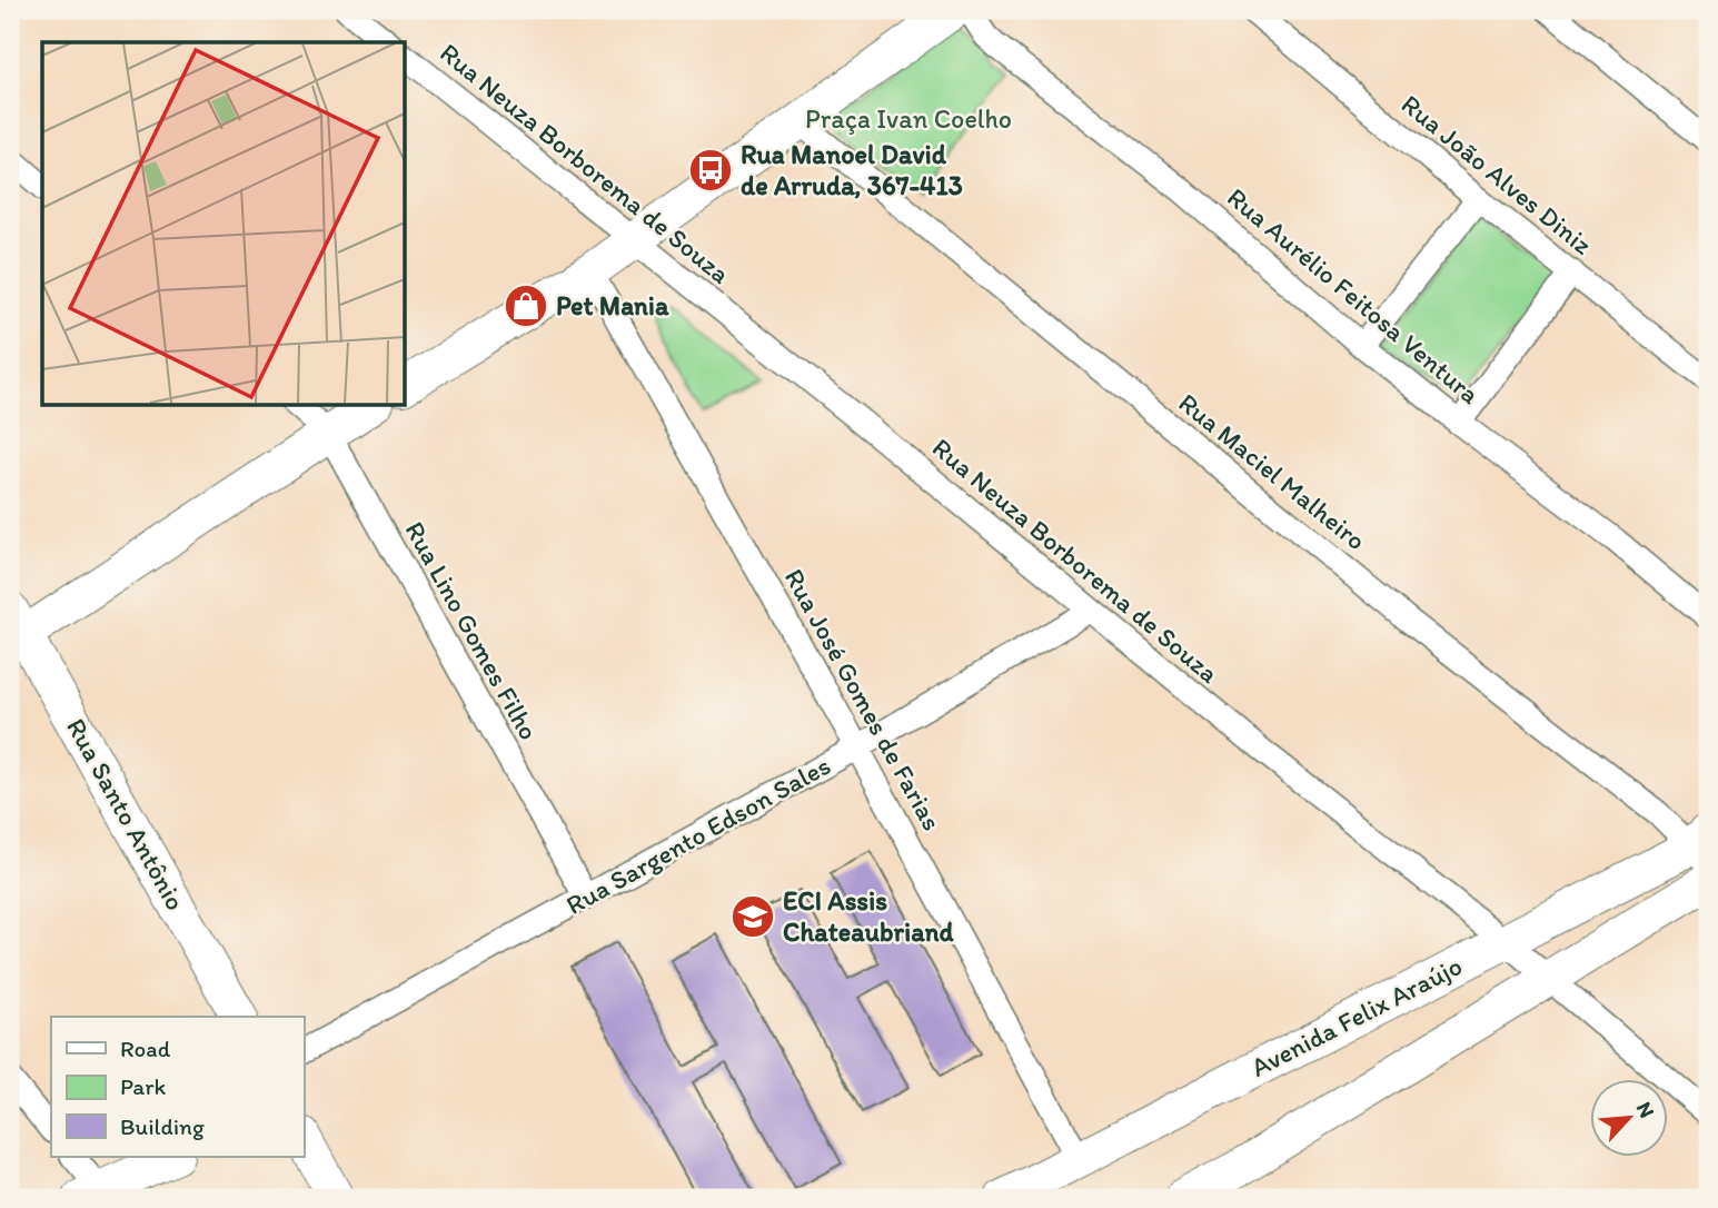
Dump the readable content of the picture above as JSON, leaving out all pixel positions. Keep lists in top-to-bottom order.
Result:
{
  "streets": {
    "main road": ["Rua Santo Antônio", "Avenida Felix Araújo"],
    "street": [
      "Rua Neuza Borborema de Souza",
      "Rua João Alves Diniz",
      "Rua Aurélio Feitosa Ventura",
      "Rua Maciel Malheiro",
      "Rua Lino Gomes Filho",
      "Rua José Gomes de Farias",
      "Rua Sargento Edson Sales"
    ]
  },
  "crossings": [
    ["Rua Neuza Borborema de Souza", "Rua Sargento Edson Sales"],
    ["Rua Neuza Borborema de Souza", "Avenida Felix Araújo"],
    ["Rua Maciel Malheiro", "Avenida Felix Araújo"],
    ["Rua Lino Gomes Filho", "Rua Sargento Edson Sales"],
    ["Rua José Gomes de Farias", "Rua Sargento Edson Sales"],
    ["Rua José Gomes de Farias", "Avenida Felix Araújo"]
  ],
  "parks": ["Praça Ivan Coelho"],
  "places": {
    "bus stop": ["Rua Manoel David de Arruda, 367-413"],
    "shop": ["Pet Mania"],
    "school or university": ["ECI Assis Chateaubriand"]
  },
  "legend": ["Road", "Park", "Building"],
  "north": "top right"
}
